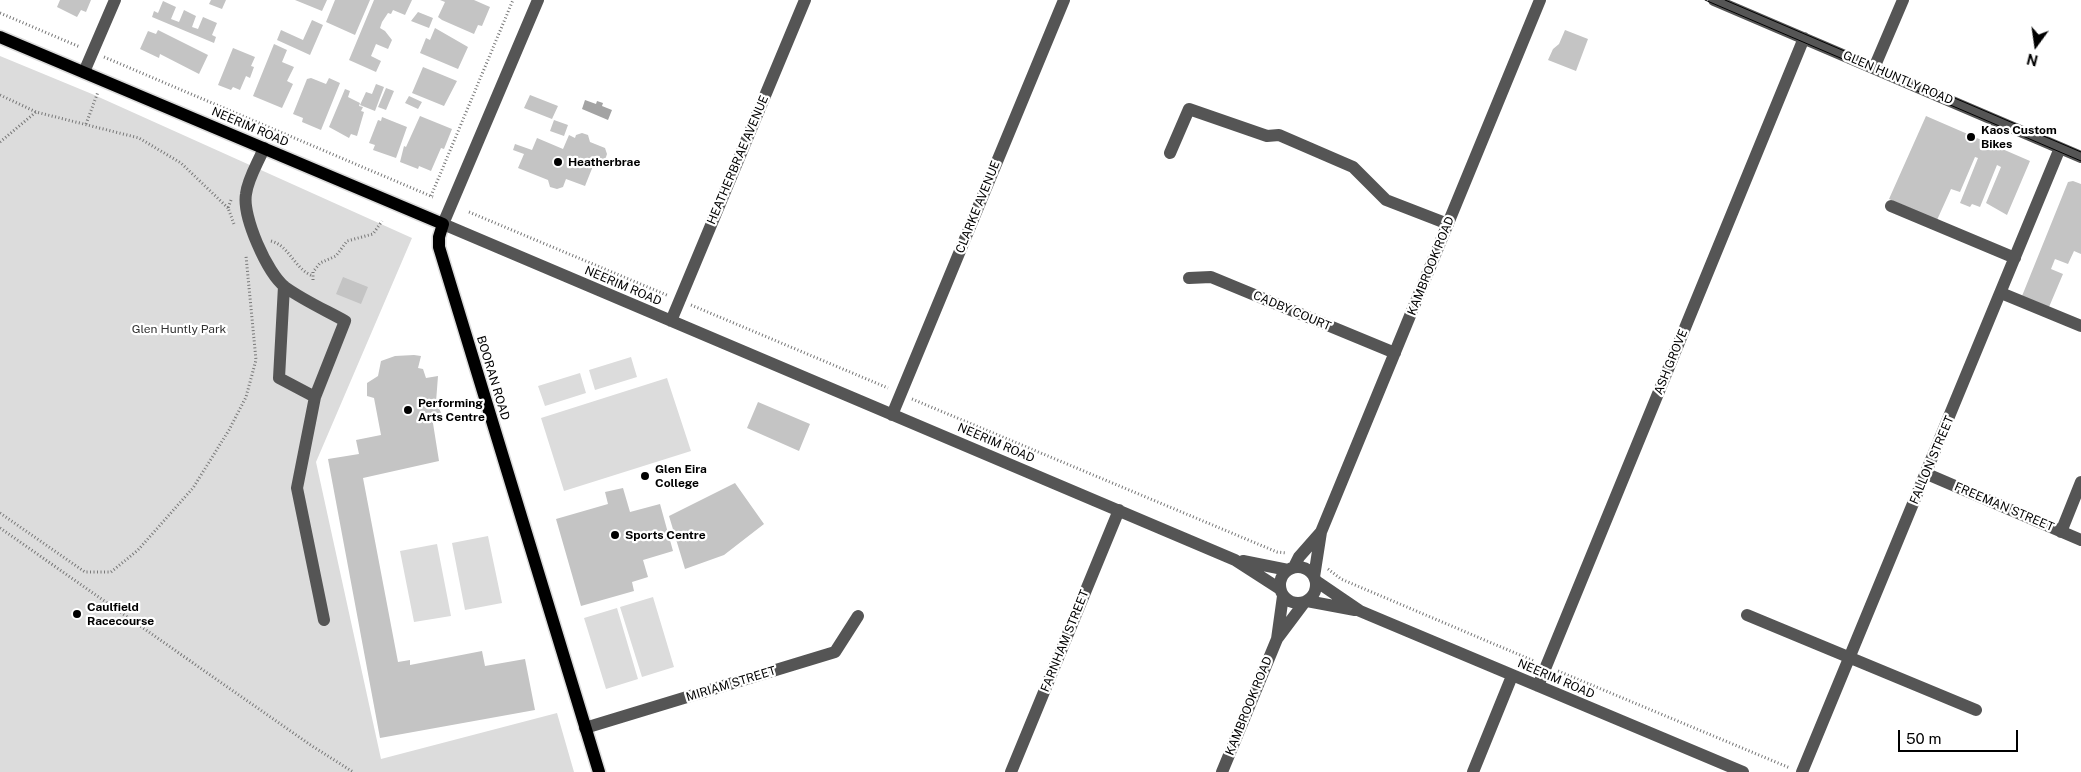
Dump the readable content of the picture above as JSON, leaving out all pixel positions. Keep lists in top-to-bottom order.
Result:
{
  "streets": {
    "main road": ["NEERIM ROAD", "BOORAN ROAD"],
    "street": [
      "GLEN HUNTLY ROAD",
      "HEATHERBRAE AVENUE",
      "CLARKE AVENUE",
      "KAMBROOK ROAD",
      "CADBY COURT",
      "ASH GROVE",
      "FALLON STREET",
      "FREEMAN STREET",
      "FARNHAM STREET",
      "MIRIAM STREET"
    ]
  },
  "crossings": [
    ["GLEN HUNTLY ROAD", "ASH GROVE"],
    ["GLEN HUNTLY ROAD", "FALLON STREET"],
    ["NEERIM ROAD", "HEATHERBRAE AVENUE"],
    ["NEERIM ROAD", "CLARKE AVENUE"],
    ["NEERIM ROAD", "KAMBROOK ROAD"],
    ["NEERIM ROAD", "ASH GROVE"],
    ["NEERIM ROAD", "BOORAN ROAD"],
    ["NEERIM ROAD", "FARNHAM STREET"],
    ["KAMBROOK ROAD", "CADBY COURT"],
    ["BOORAN ROAD", "MIRIAM STREET"],
    ["FALLON STREET", "FREEMAN STREET"]
  ],
  "parks": ["Glen Huntly Park"],
  "places": [
    "Kaos Custom Bikes",
    "Heatherbrae",
    "Performing Arts Centre",
    "Glen Eira College",
    "Sports Centre",
    "Caulfield Racecourse"
  ],
  "scale_bar": "50 m",
  "north": "bottom"
}
